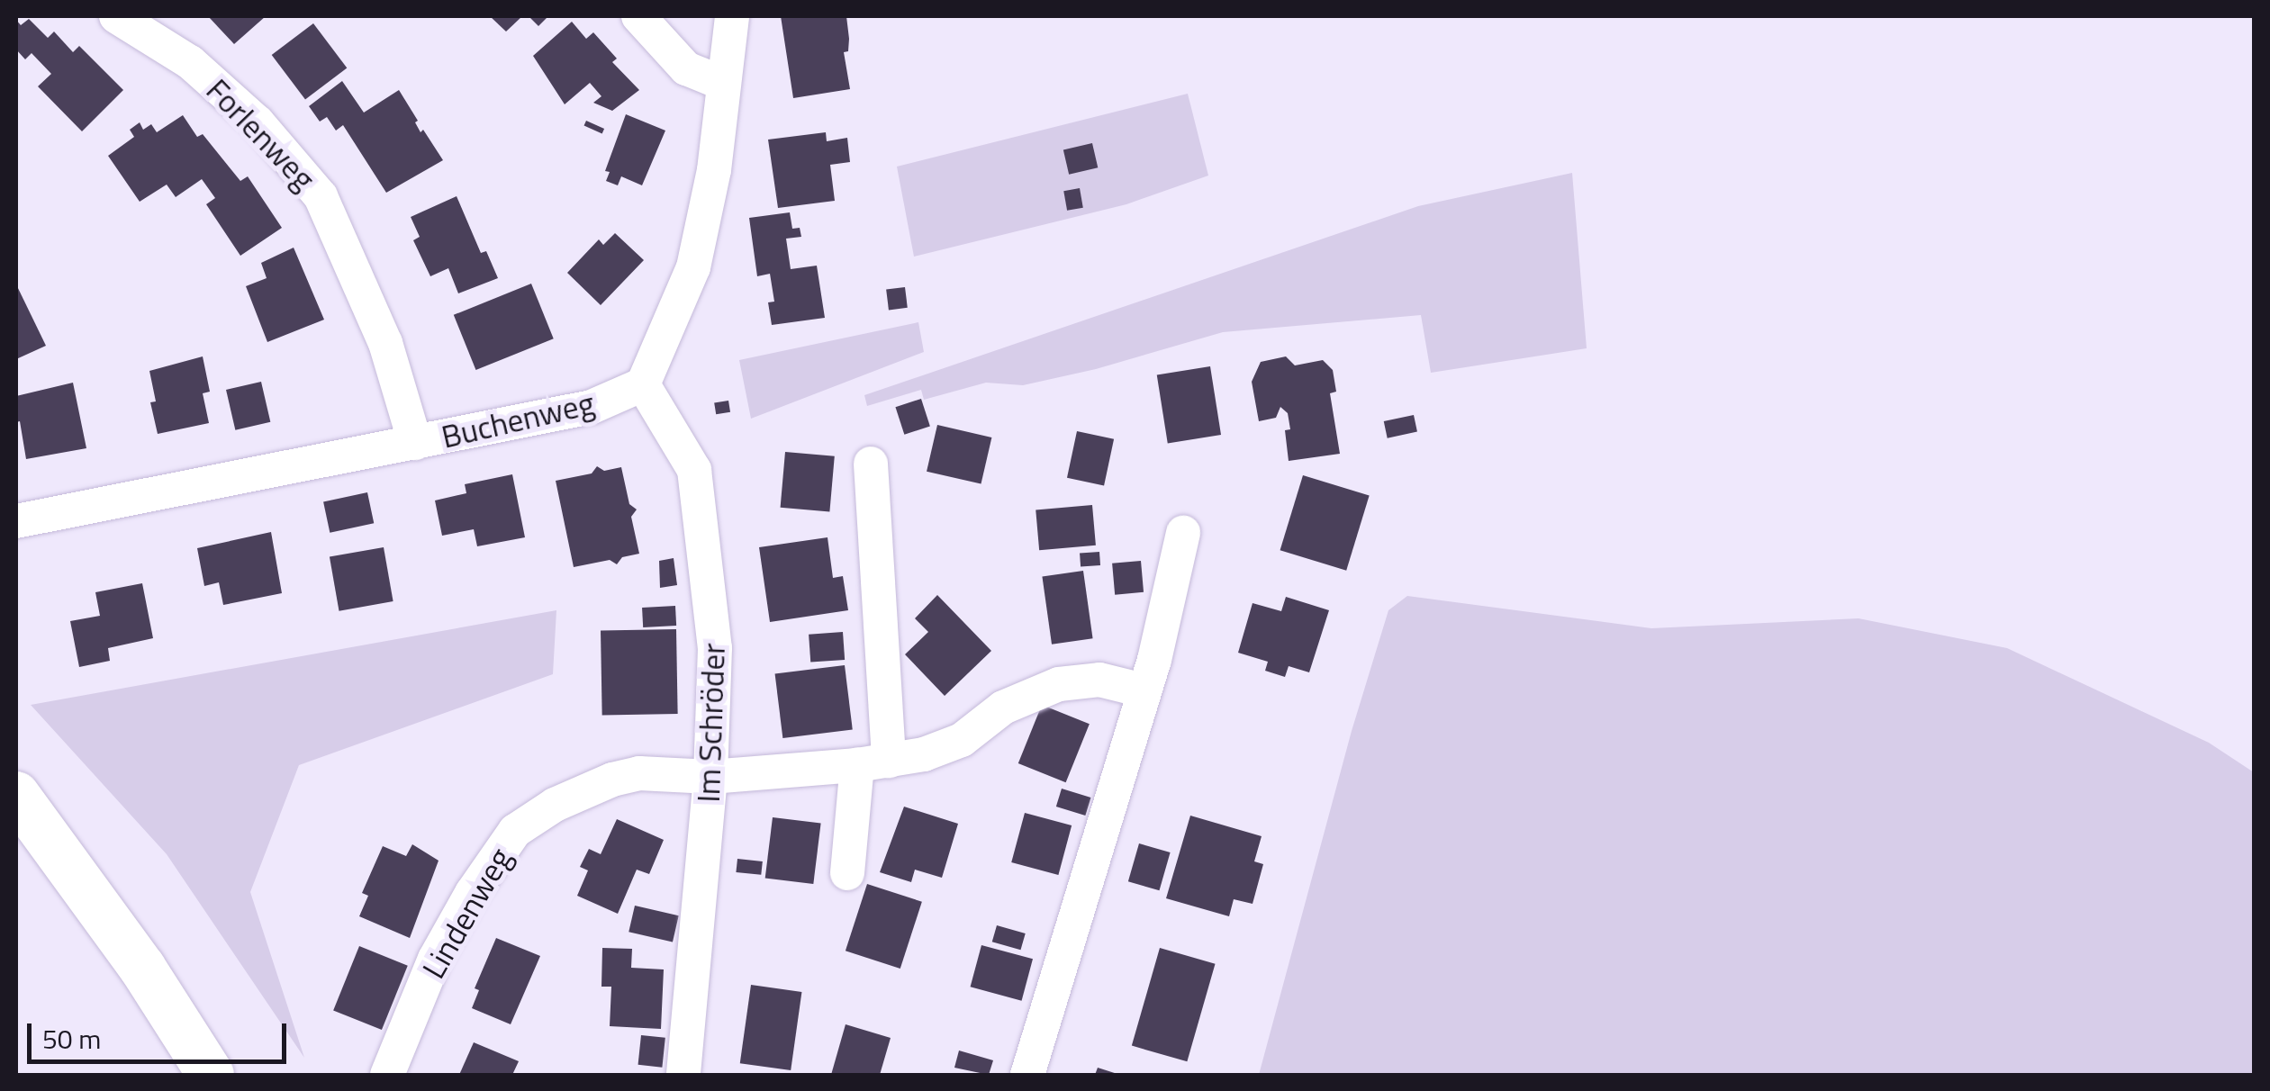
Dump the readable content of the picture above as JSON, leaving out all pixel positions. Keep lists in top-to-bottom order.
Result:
{
  "streets": {
    "street": [
      "Forlenweg",
      "Buchenweg",
      "Im Schröder",
      "Lindenweg"
    ]
  },
  "crossings": [
    ["Forlenweg", "Buchenweg"],
    ["Buchenweg", "Im Schröder"],
    ["Im Schröder", "Lindenweg"]
  ],
  "scale_bar": "50 m"
}
